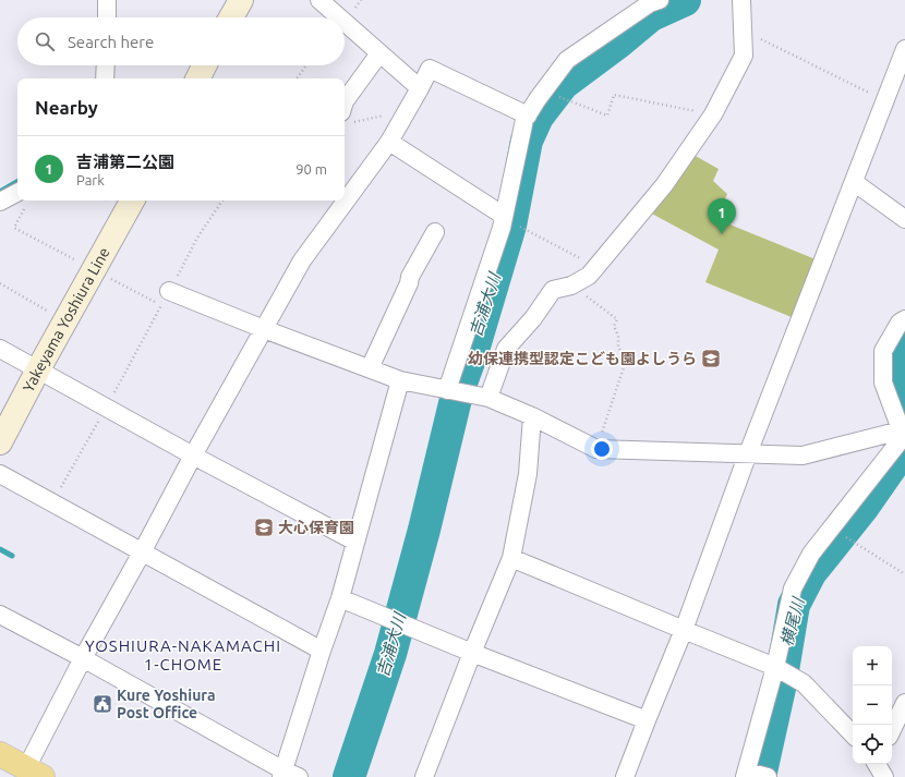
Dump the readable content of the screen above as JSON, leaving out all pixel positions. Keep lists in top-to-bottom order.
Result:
{
  "streets": {
    "main road": ["Yakeyama Yoshiura Line"]
  },
  "districts": ["YOSHIURA-NAKAMACHI 1-CHOME"],
  "water": ["吉浦大川", "横尾川"],
  "places": {
    "school or university": ["幼保連携型認定こども園よしうら", "大心保育園"],
    "public building": ["Kure Yoshiura Post Office"]
  },
  "page": {
    "search": "Search here",
    "heading": "Nearby",
    "list": [
      {
        "mark": "1",
        "name": "吉浦第二公園",
        "note": "Park",
        "value": "90 m"
      }
    ],
    "pins": "1",
    "map_buttons": ["+", "−"]
  }
}
